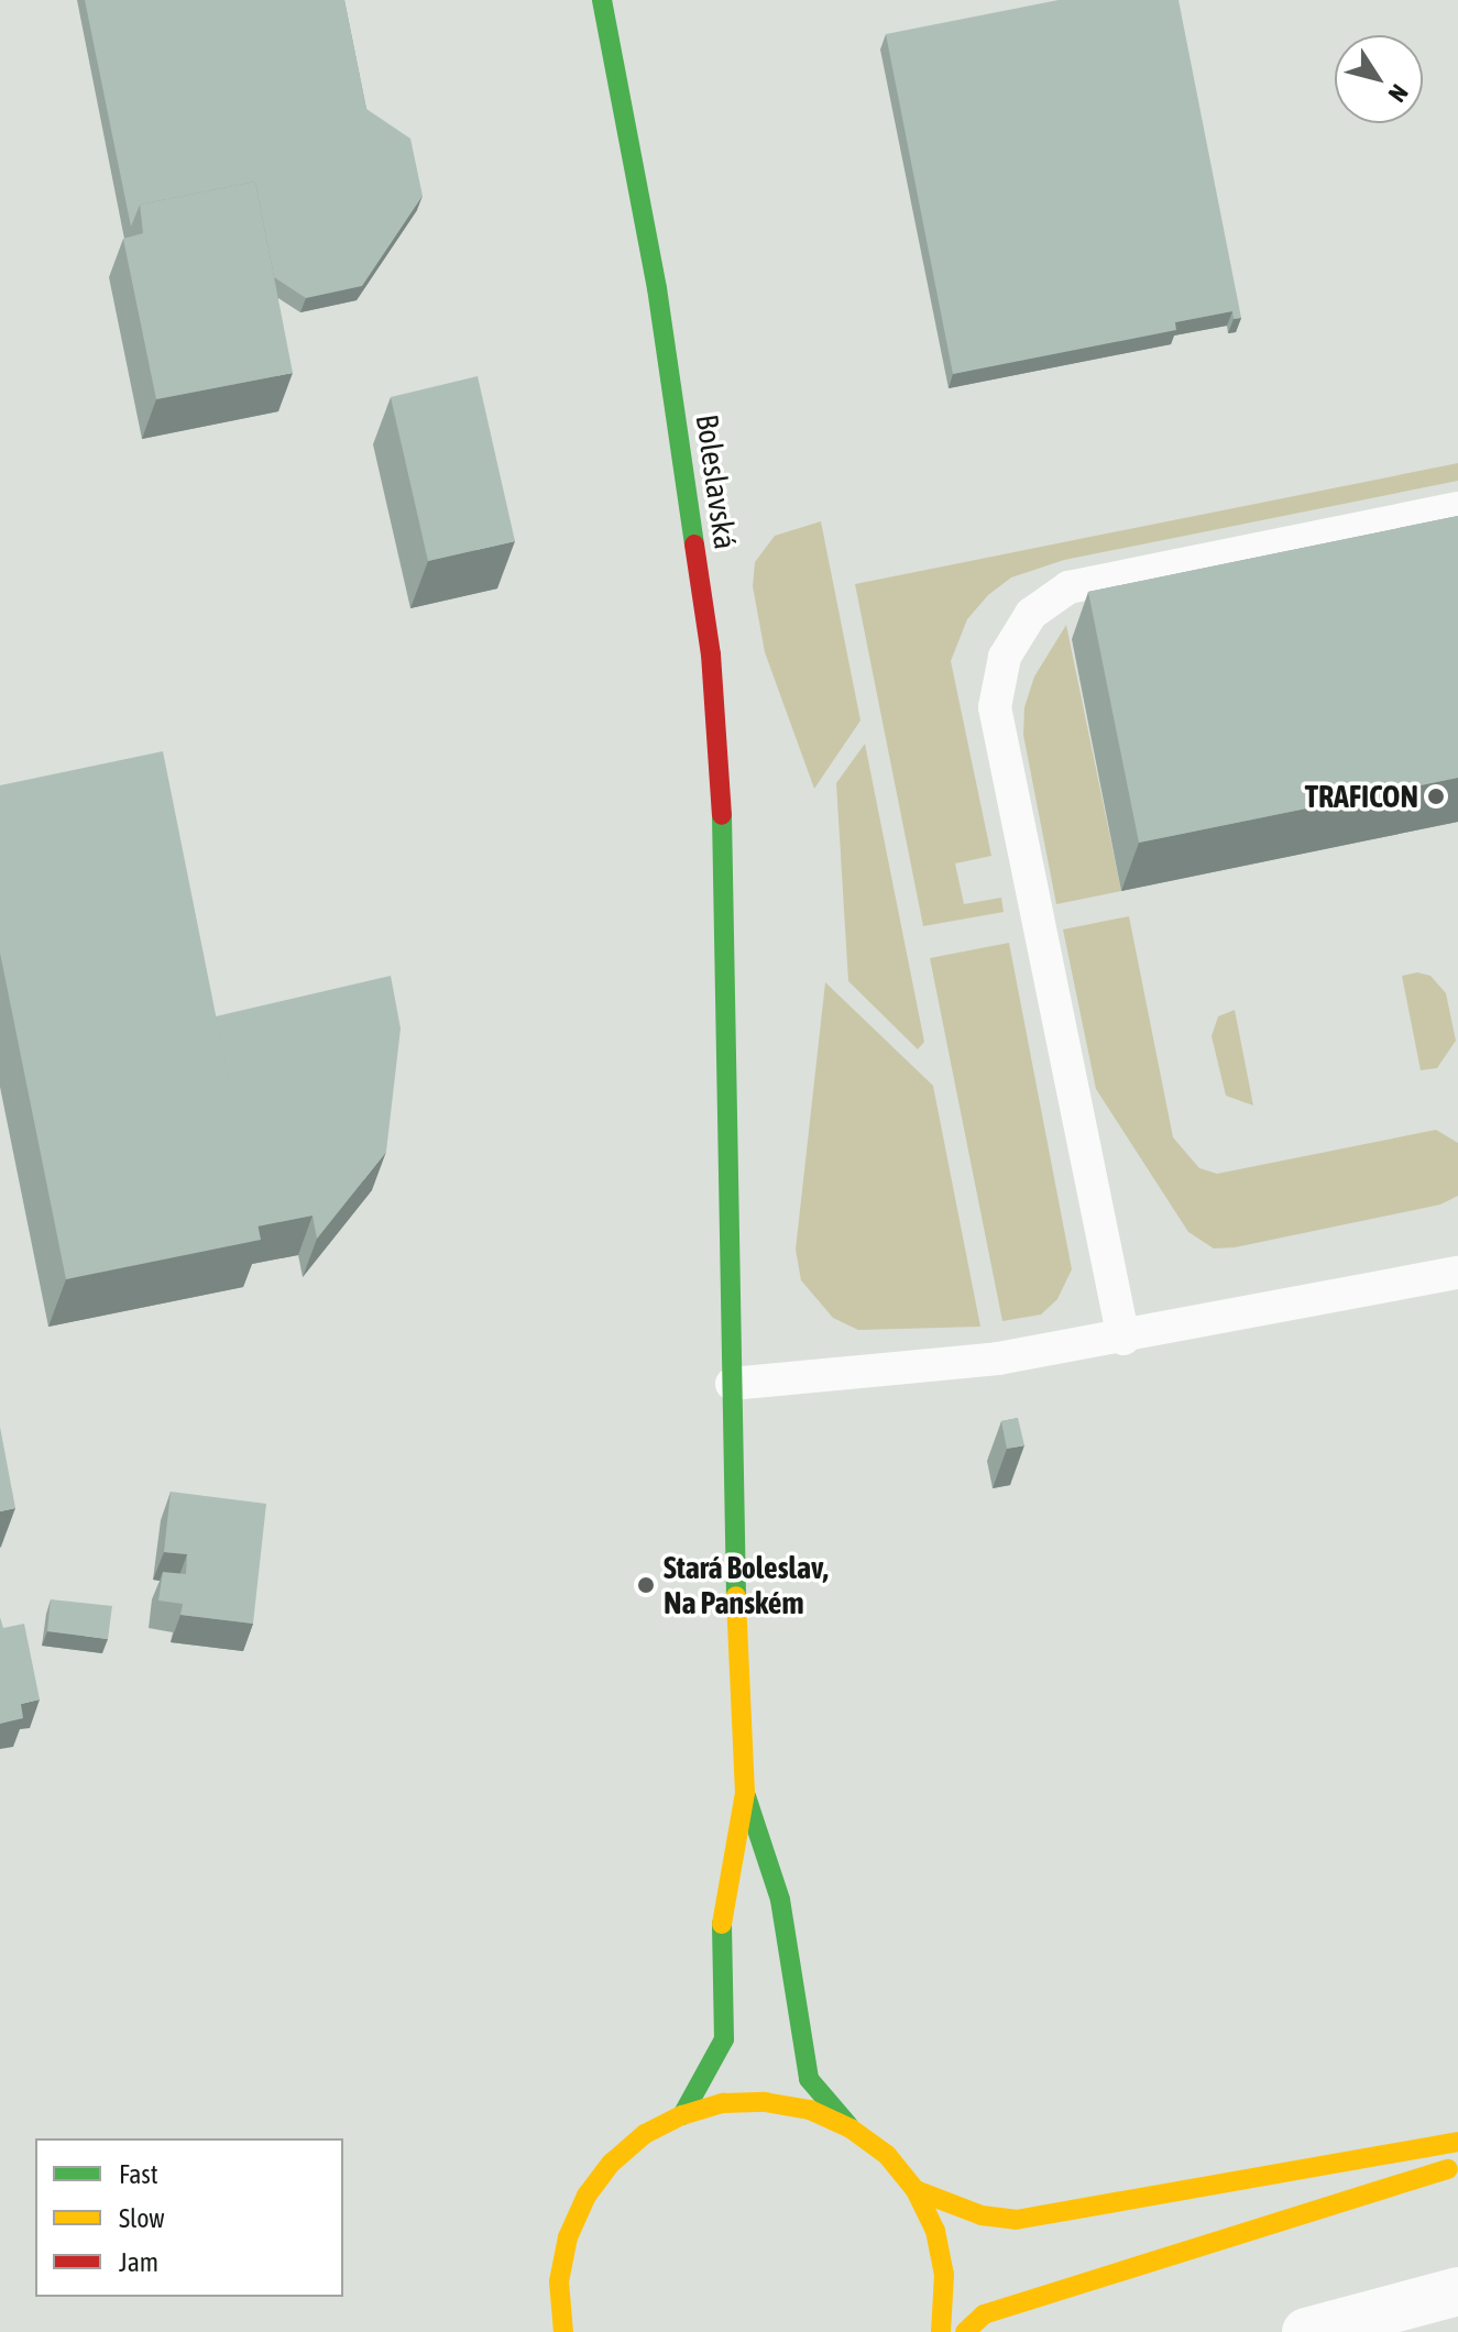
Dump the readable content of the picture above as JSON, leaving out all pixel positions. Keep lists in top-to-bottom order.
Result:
{
  "streets": {
    "main road": ["Boleslavská"]
  },
  "places": ["TRAFICON", "Stará Boleslav, Na Panském"],
  "legend": ["Fast", "Slow", "Jam"],
  "north": "bottom right"
}
